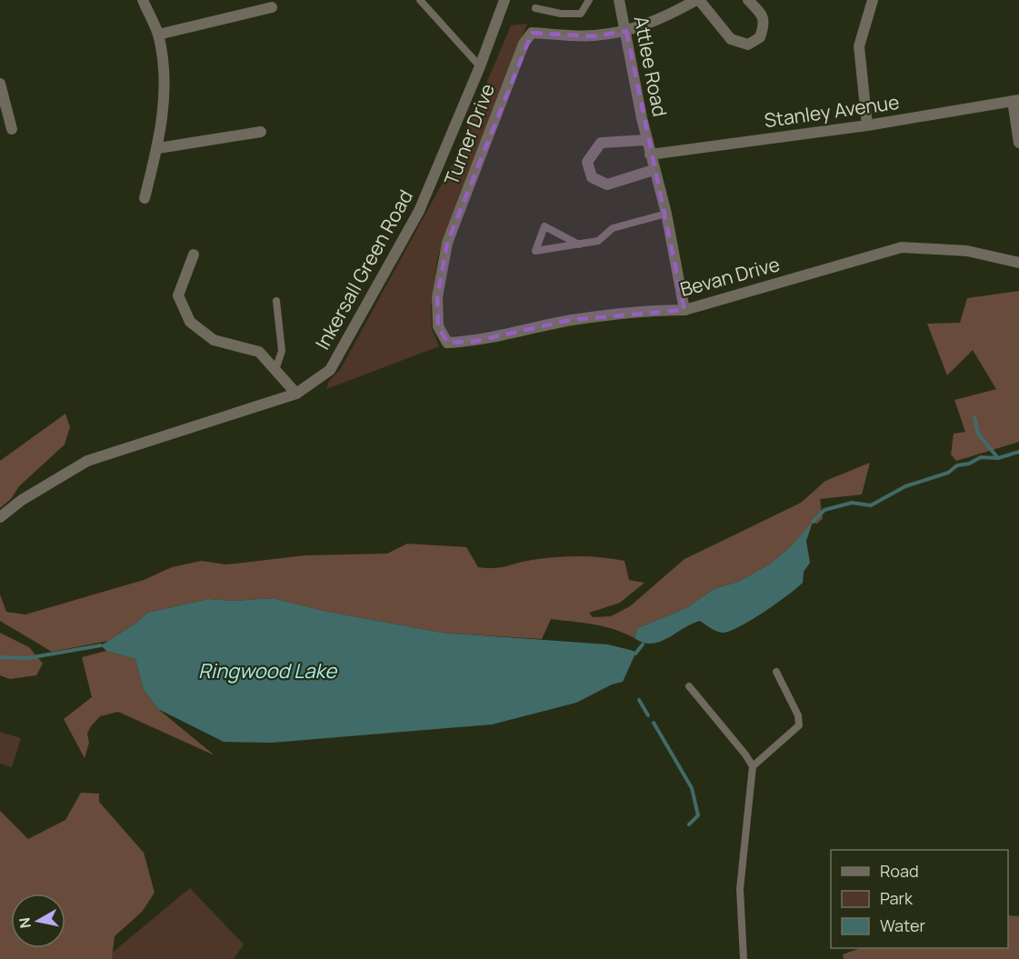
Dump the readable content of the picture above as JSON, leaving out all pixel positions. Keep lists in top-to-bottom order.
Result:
{
  "streets": {
    "street": [
      "Attlee Road",
      "Stanley Avenue",
      "Turner Drive",
      "Inkersall Green Road",
      "Bevan Drive"
    ]
  },
  "crossings": [
    ["Attlee Road", "Stanley Avenue"],
    ["Attlee Road", "Turner Drive"],
    ["Attlee Road", "Bevan Drive"],
    ["Turner Drive", "Bevan Drive"]
  ],
  "water": ["Ringwood Lake"],
  "legend": ["Road", "Park", "Water"],
  "north": "left"
}
